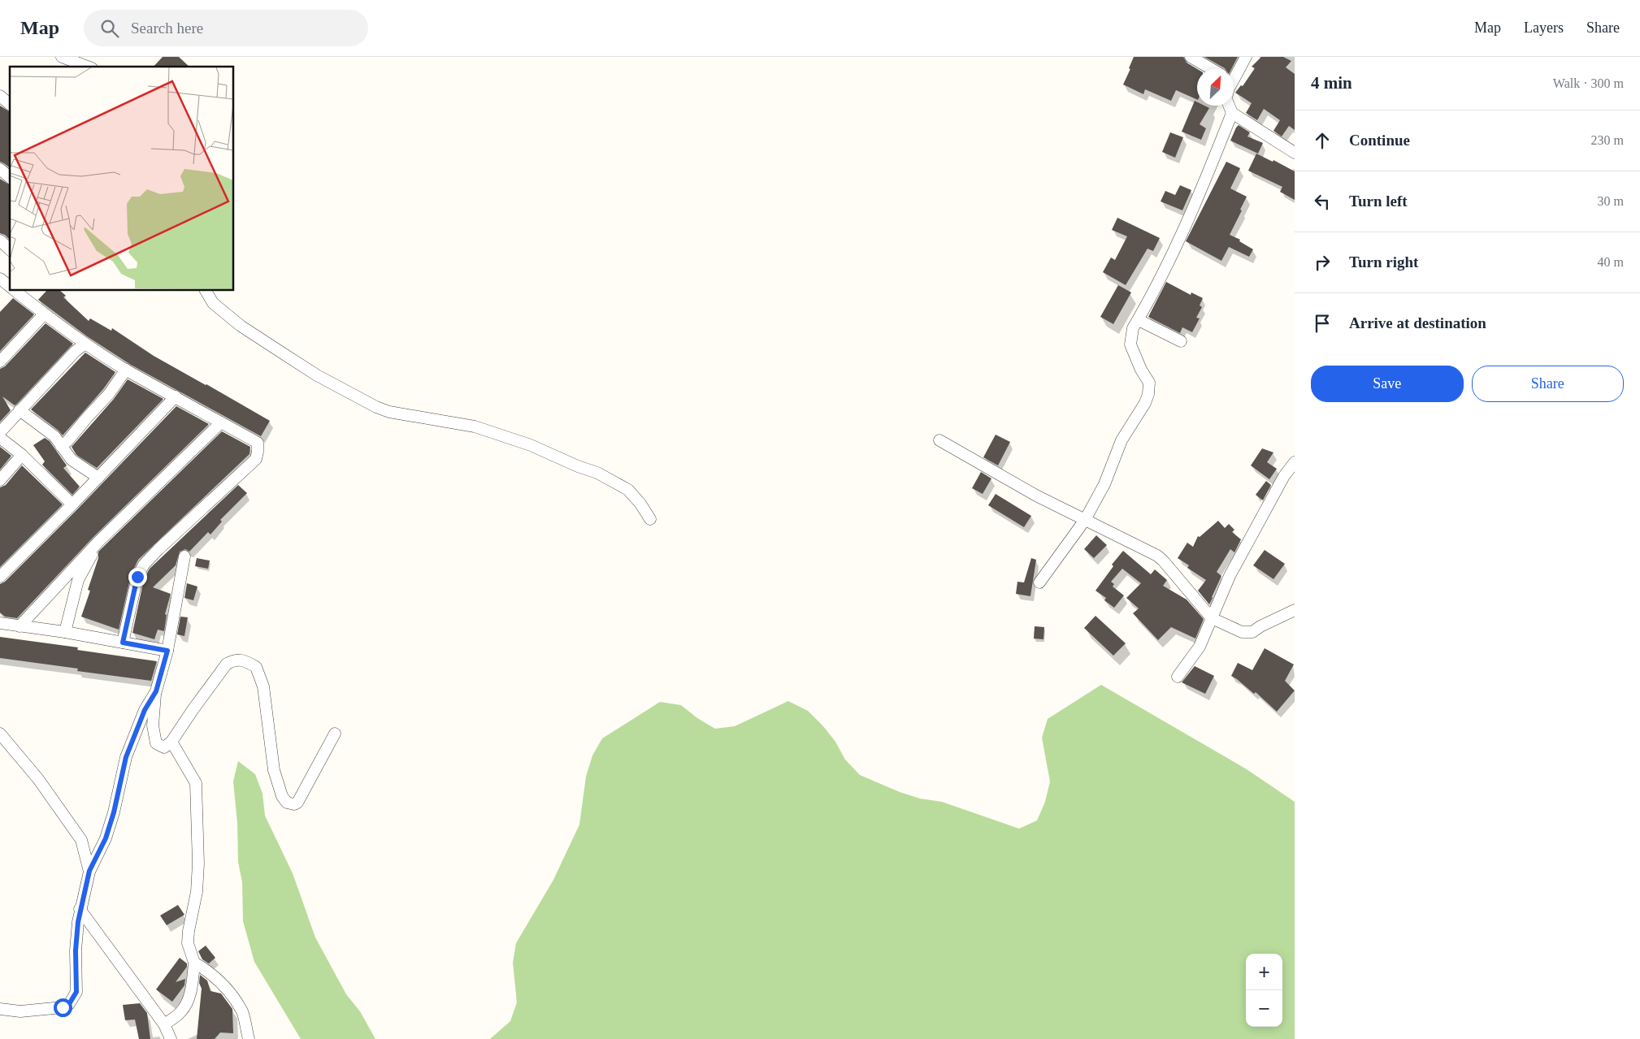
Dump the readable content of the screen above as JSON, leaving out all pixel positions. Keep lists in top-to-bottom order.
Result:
{
  "north": "top right",
  "page": {
    "header": "Map",
    "search": "Search here",
    "nav": ["Map", "Layers", "Share"],
    "heading": ["4 min", "Walk · 300 m"],
    "list": [
      ["Continue", "230 m"],
      ["Turn left", "30 m"],
      ["Turn right", "40 m"],
      "Arrive at destination"
    ],
    "buttons": ["Save", "Share"],
    "map_buttons": ["+", "−"]
  }
}
